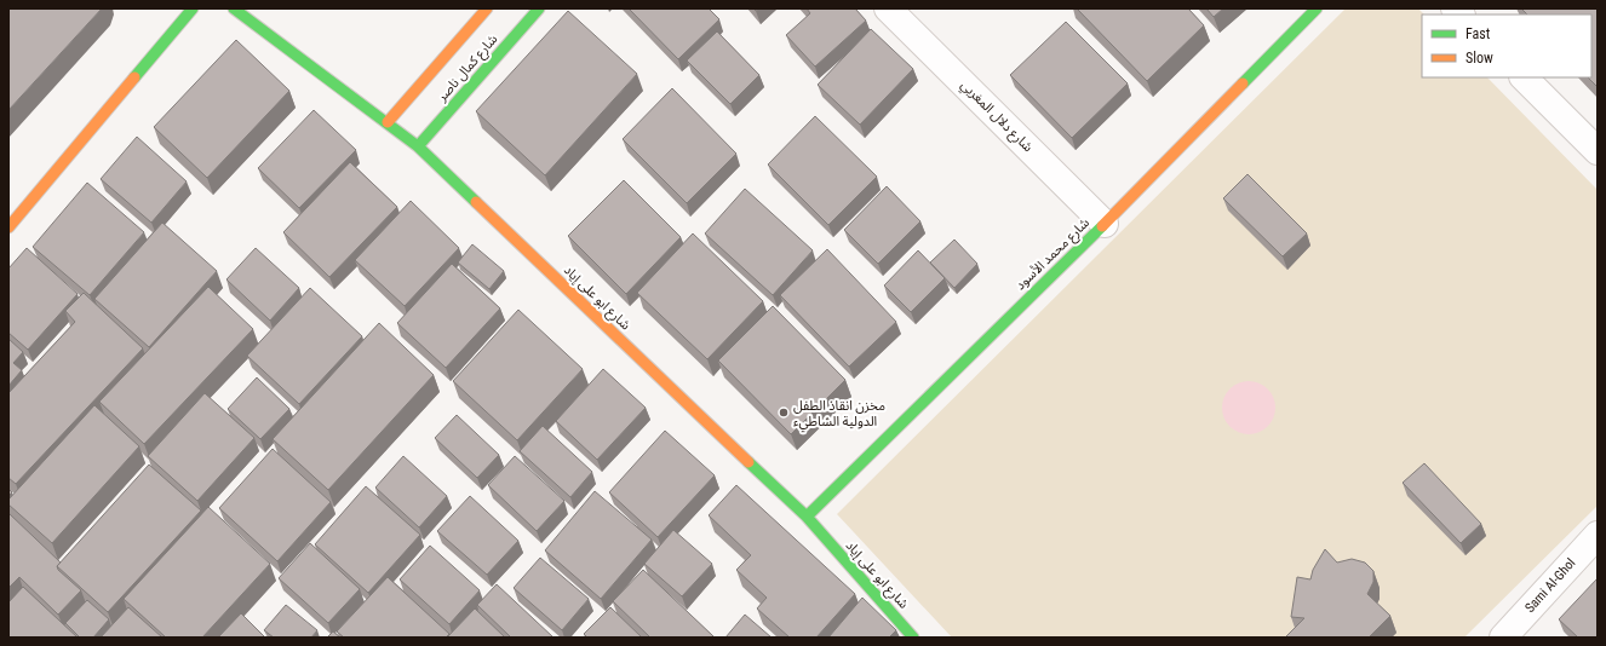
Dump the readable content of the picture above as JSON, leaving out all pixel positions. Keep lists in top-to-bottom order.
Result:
{
  "streets": {
    "street": [
      "شارع كمال ناصر",
      "شارع دلال المغربي",
      "شارع محمد الأسود",
      "شارع ابو على إياد",
      "Sami Al-Ghol"
    ]
  },
  "crossings": [
    ["شارع كمال ناصر", "شارع ابو على إياد"],
    ["شارع دلال المغربي", "شارع محمد الأسود"],
    ["شارع محمد الأسود", "شارع ابو على إياد"]
  ],
  "places": ["مخزن انقاذ الطفل الدولية الشاطيء"],
  "legend": ["Fast", "Slow"]
}
